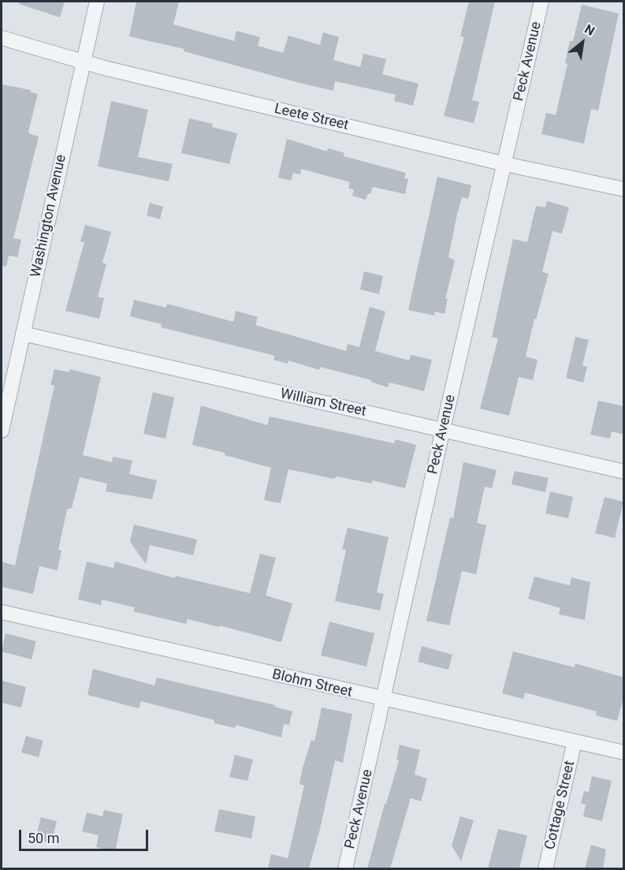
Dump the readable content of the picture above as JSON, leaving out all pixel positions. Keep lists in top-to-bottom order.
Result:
{
  "streets": {
    "street": [
      "Peck Avenue",
      "Leete Street",
      "Washington Avenue",
      "William Street",
      "Blohm Street",
      "Cottage Street"
    ]
  },
  "crossings": [
    ["Peck Avenue", "Leete Street"],
    ["Peck Avenue", "William Street"],
    ["Peck Avenue", "Blohm Street"],
    ["Leete Street", "Washington Avenue"],
    ["Washington Avenue", "William Street"],
    ["Blohm Street", "Cottage Street"]
  ],
  "scale_bar": "50 m",
  "north": "top right"
}
